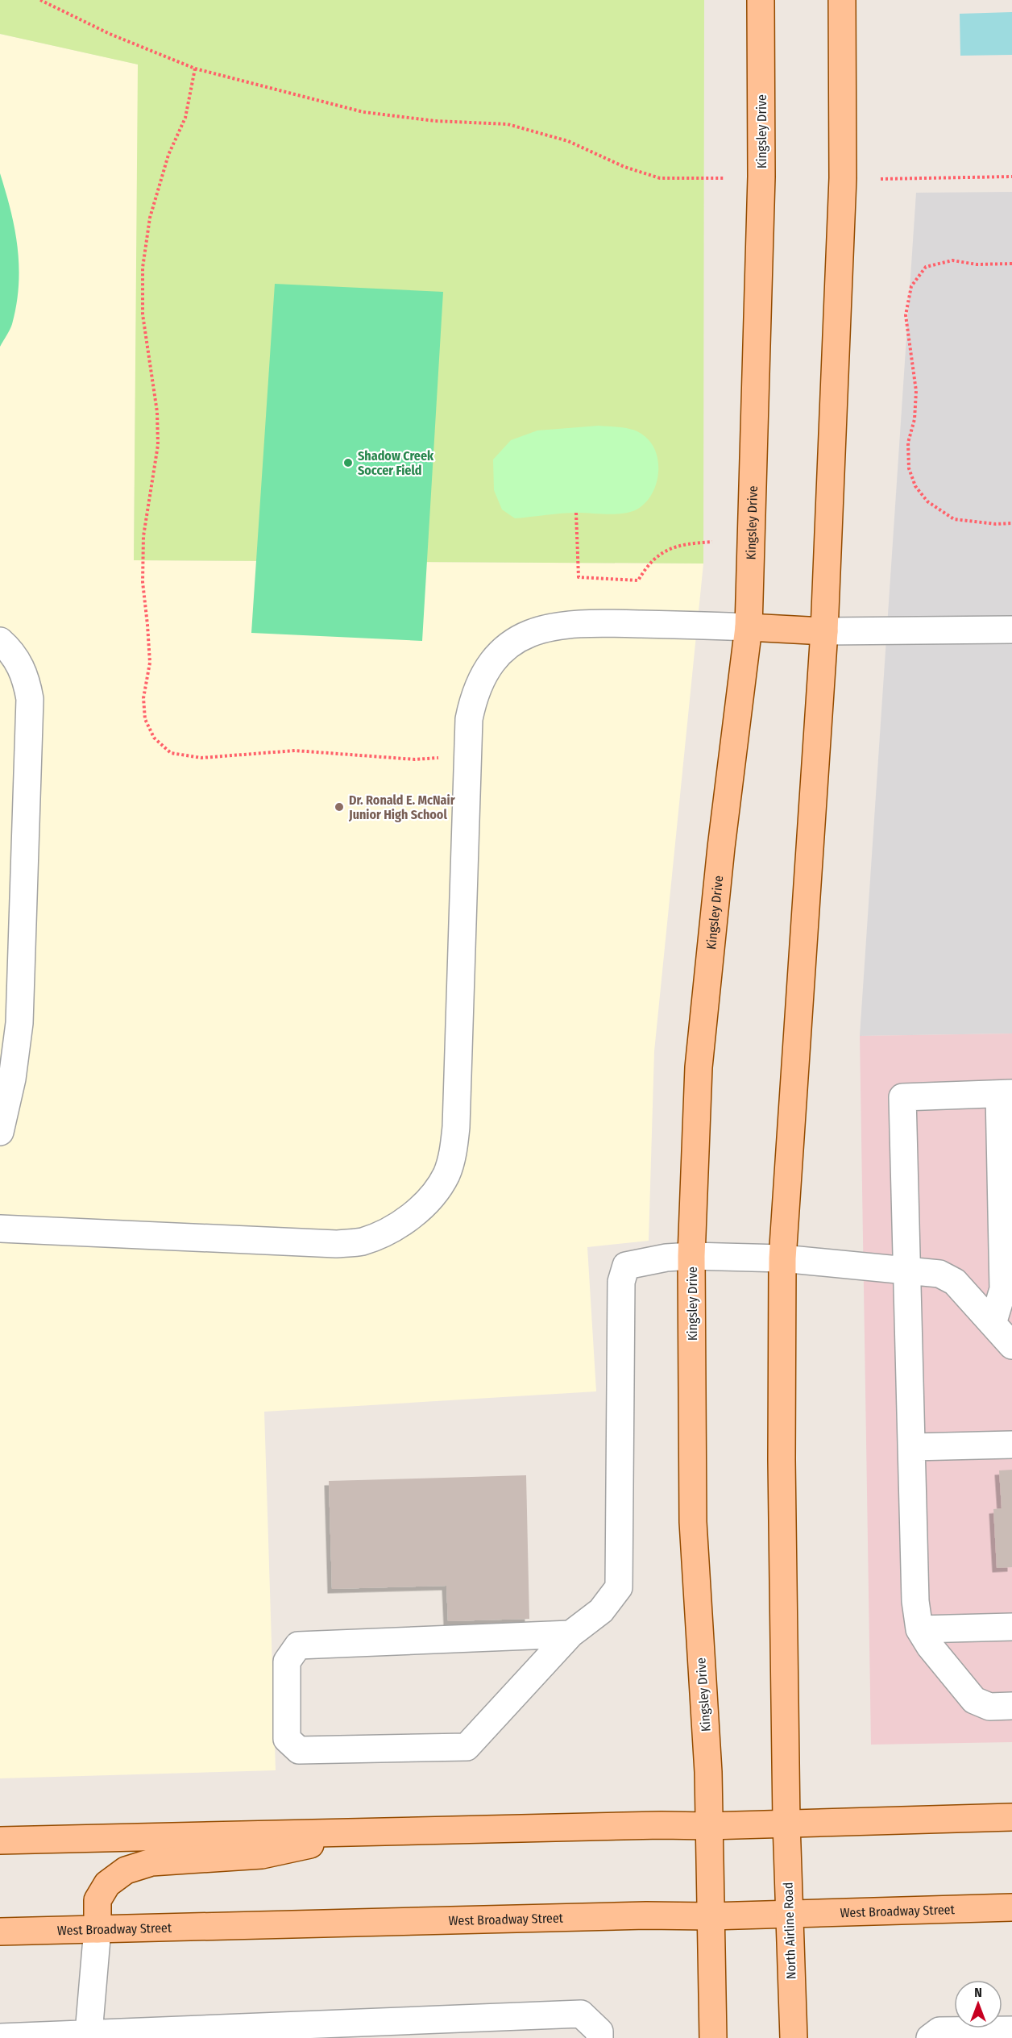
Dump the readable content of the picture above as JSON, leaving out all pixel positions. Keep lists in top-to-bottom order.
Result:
{
  "streets": {
    "main road": ["Kingsley Drive", "West Broadway Street", "North Airline Road"]
  },
  "crossings": [
    ["West Broadway Street", "North Airline Road"]
  ],
  "places": ["Shadow Creek Soccer Field", "Dr. Ronald E. McNair Junior High School"],
  "north": "top"
}
